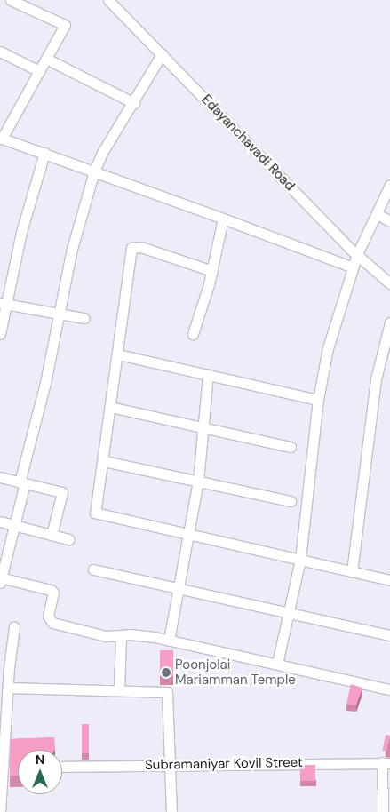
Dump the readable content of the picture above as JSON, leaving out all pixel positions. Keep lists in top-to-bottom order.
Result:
{
  "streets": {
    "street": ["Edayanchavadi Road", "Subramaniyar Kovil Street"]
  },
  "places": ["Poonjolai Mariamman Temple"],
  "north": "top"
}
